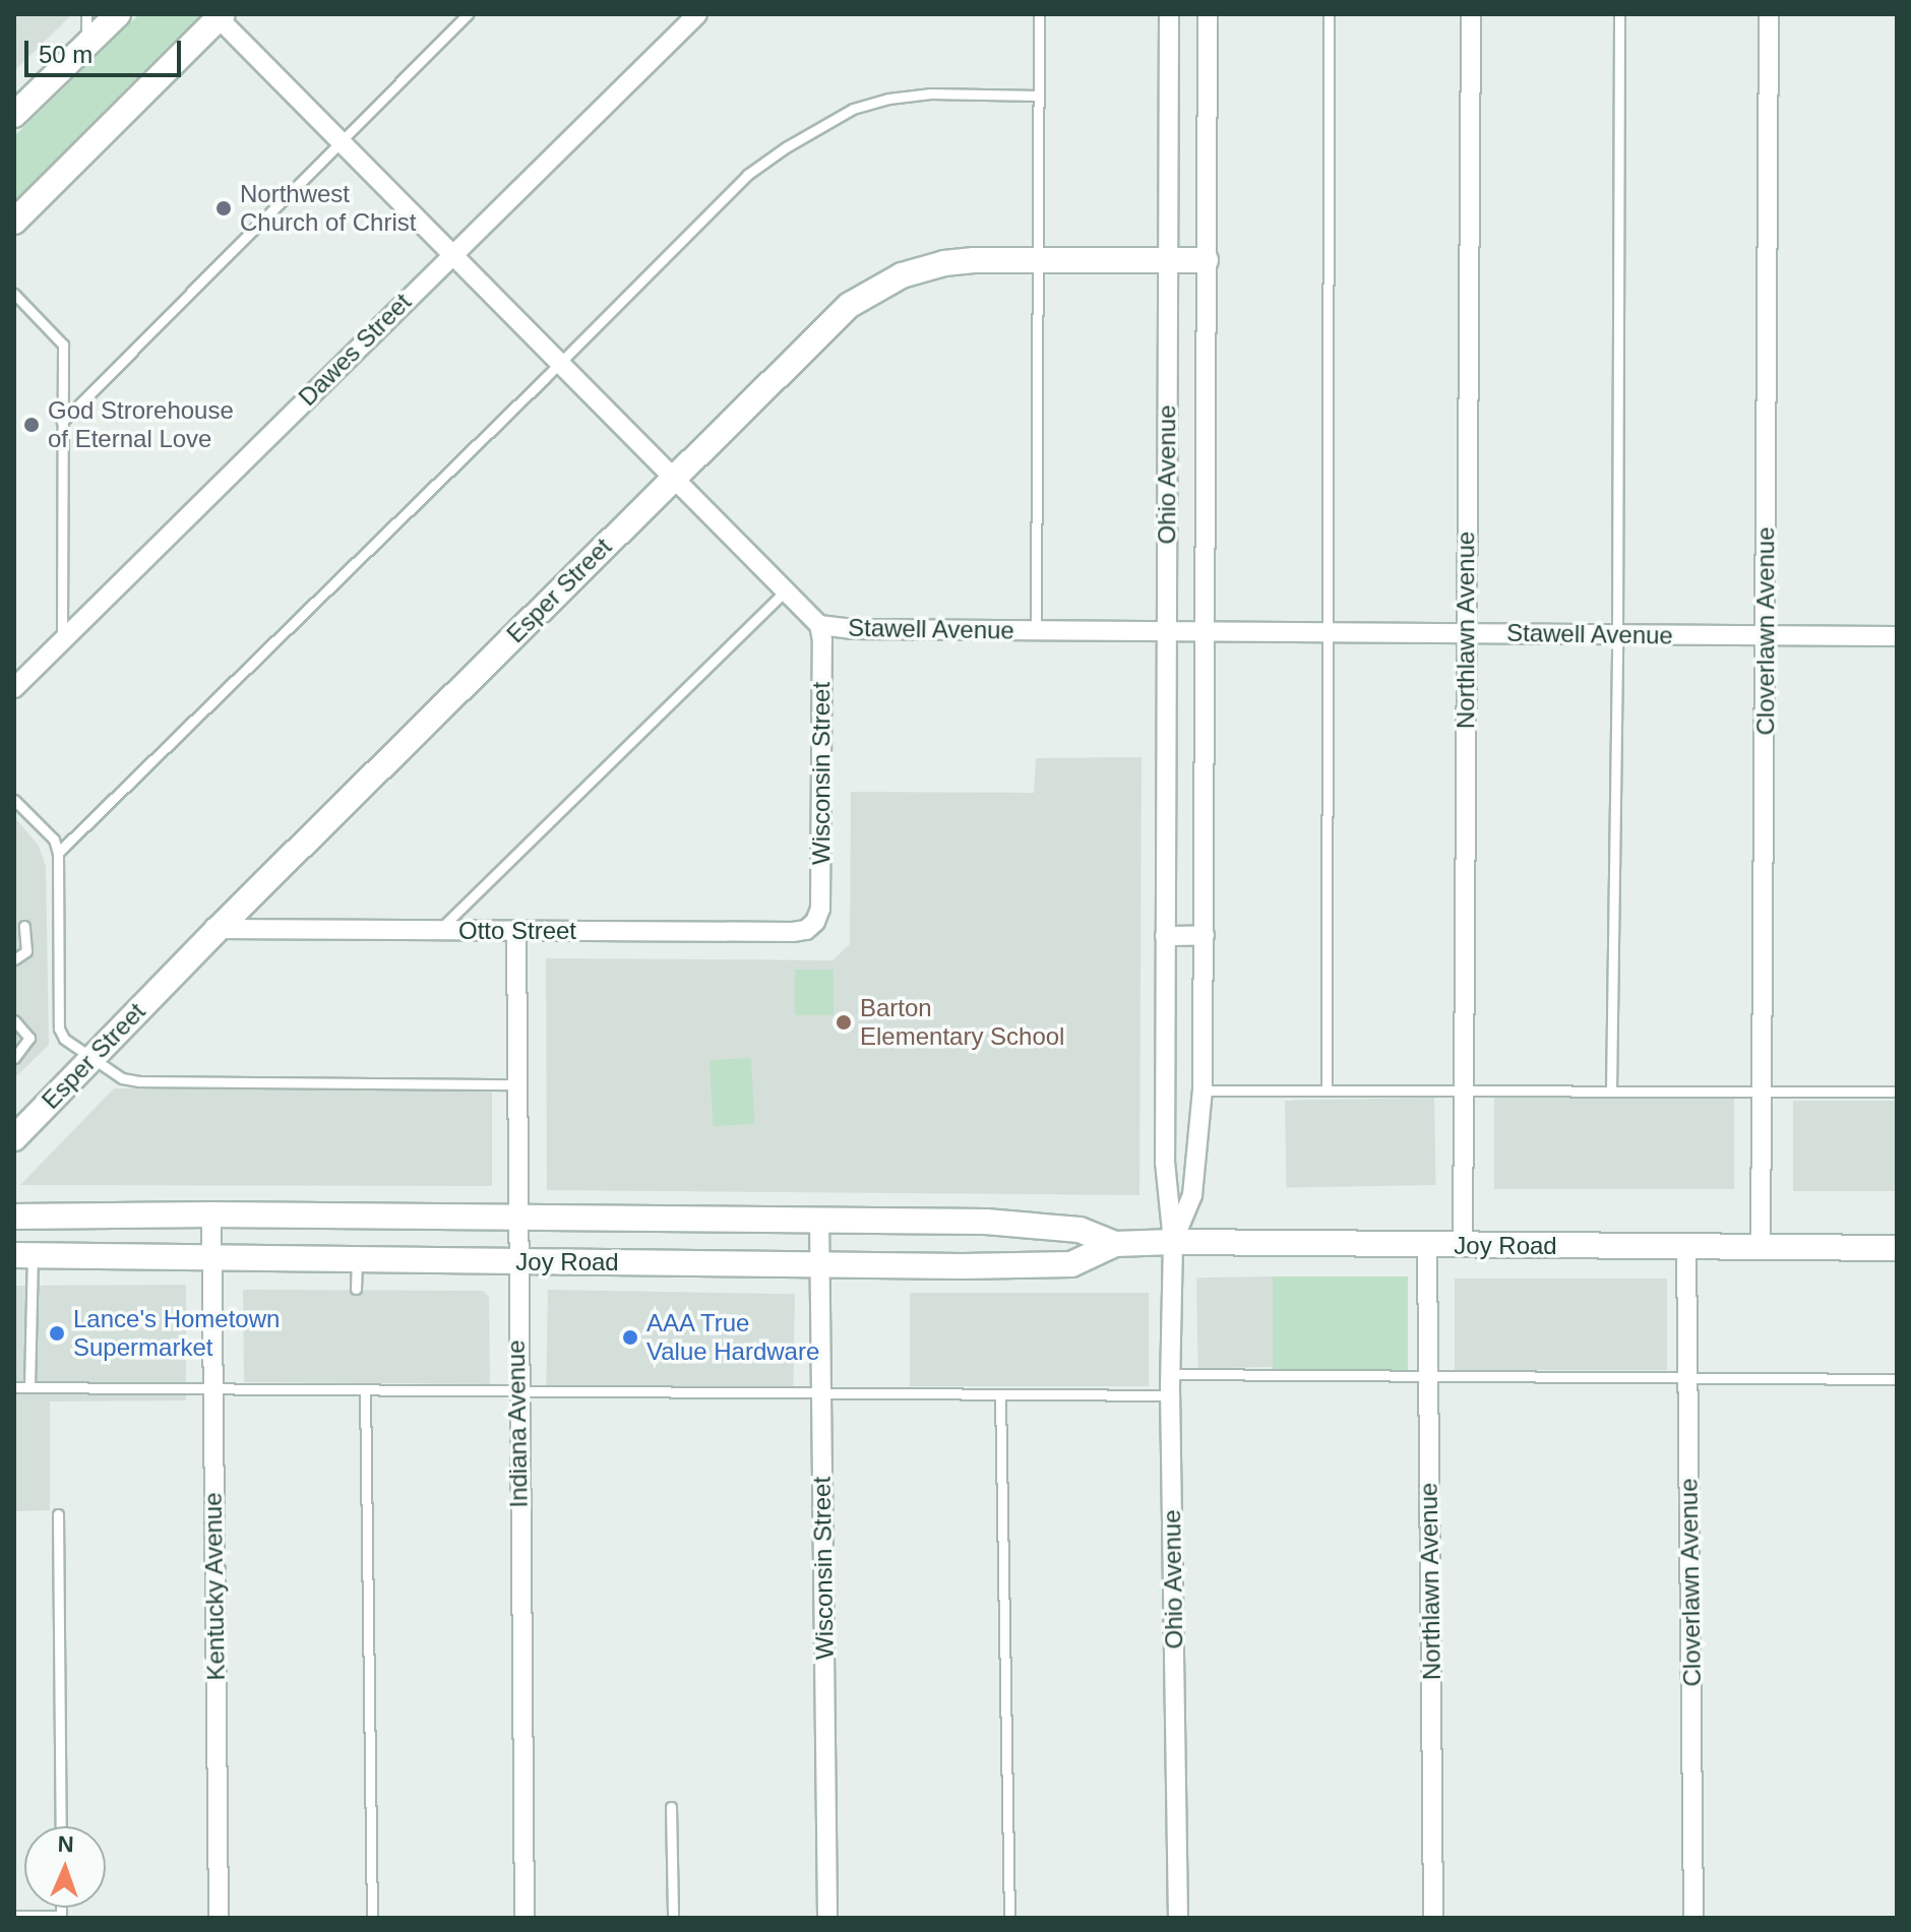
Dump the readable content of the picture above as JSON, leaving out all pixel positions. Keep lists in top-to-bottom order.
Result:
{
  "streets": {
    "street": [
      "Dawes Street",
      "Ohio Avenue",
      "Esper Street",
      "Stawell Avenue",
      "Northlawn Avenue",
      "Cloverlawn Avenue",
      "Wisconsin Street",
      "Otto Street",
      "Joy Road",
      "Indiana Avenue",
      "Kentucky Avenue"
    ]
  },
  "crossings": [
    ["Dawes Street", "Stawell Avenue"],
    ["Ohio Avenue", "Esper Street"],
    ["Ohio Avenue", "Stawell Avenue"],
    ["Ohio Avenue", "Joy Road"],
    ["Esper Street", "Stawell Avenue"],
    ["Esper Street", "Otto Street"],
    ["Stawell Avenue", "Northlawn Avenue"],
    ["Stawell Avenue", "Cloverlawn Avenue"],
    ["Stawell Avenue", "Wisconsin Street"],
    ["Northlawn Avenue", "Joy Road"],
    ["Cloverlawn Avenue", "Joy Road"],
    ["Wisconsin Street", "Otto Street"],
    ["Wisconsin Street", "Joy Road"],
    ["Otto Street", "Indiana Avenue"],
    ["Joy Road", "Indiana Avenue"],
    ["Joy Road", "Kentucky Avenue"]
  ],
  "places": [
    "Northwest Church of Christ",
    "God Strorehouse of Eternal Love",
    "Barton Elementary School",
    "Lance's Hometown Supermarket",
    "AAA True Value Hardware"
  ],
  "scale_bar": "50 m",
  "north": "top"
}
